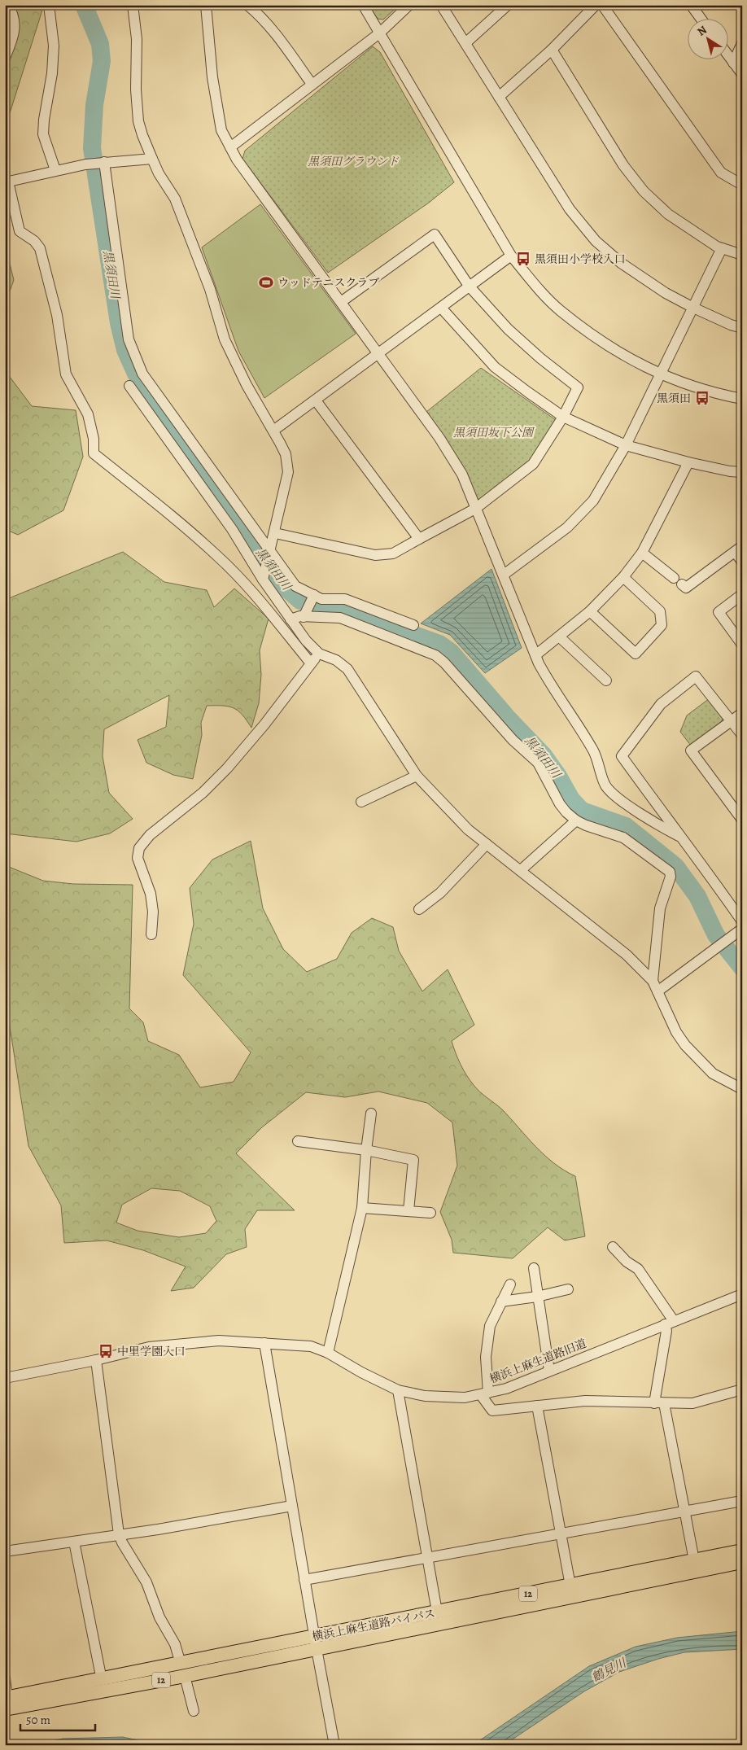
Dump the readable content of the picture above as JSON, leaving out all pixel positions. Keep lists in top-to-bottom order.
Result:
{
  "streets": {
    "main road": ["12", "横浜上麻生道路バイパス"],
    "street": ["横浜上麻生道路旧道"]
  },
  "water": ["黒須田川", "鶴見川"],
  "parks": ["黒須田グラウンド", "黒須田坂下公園"],
  "places": {
    "bus stop": ["黒須田小学校入口", "黒須田", "中里学園入口"],
    "sports": ["ウッドテニスクラブ"]
  },
  "scale_bar": "50 m",
  "north": "top left"
}
